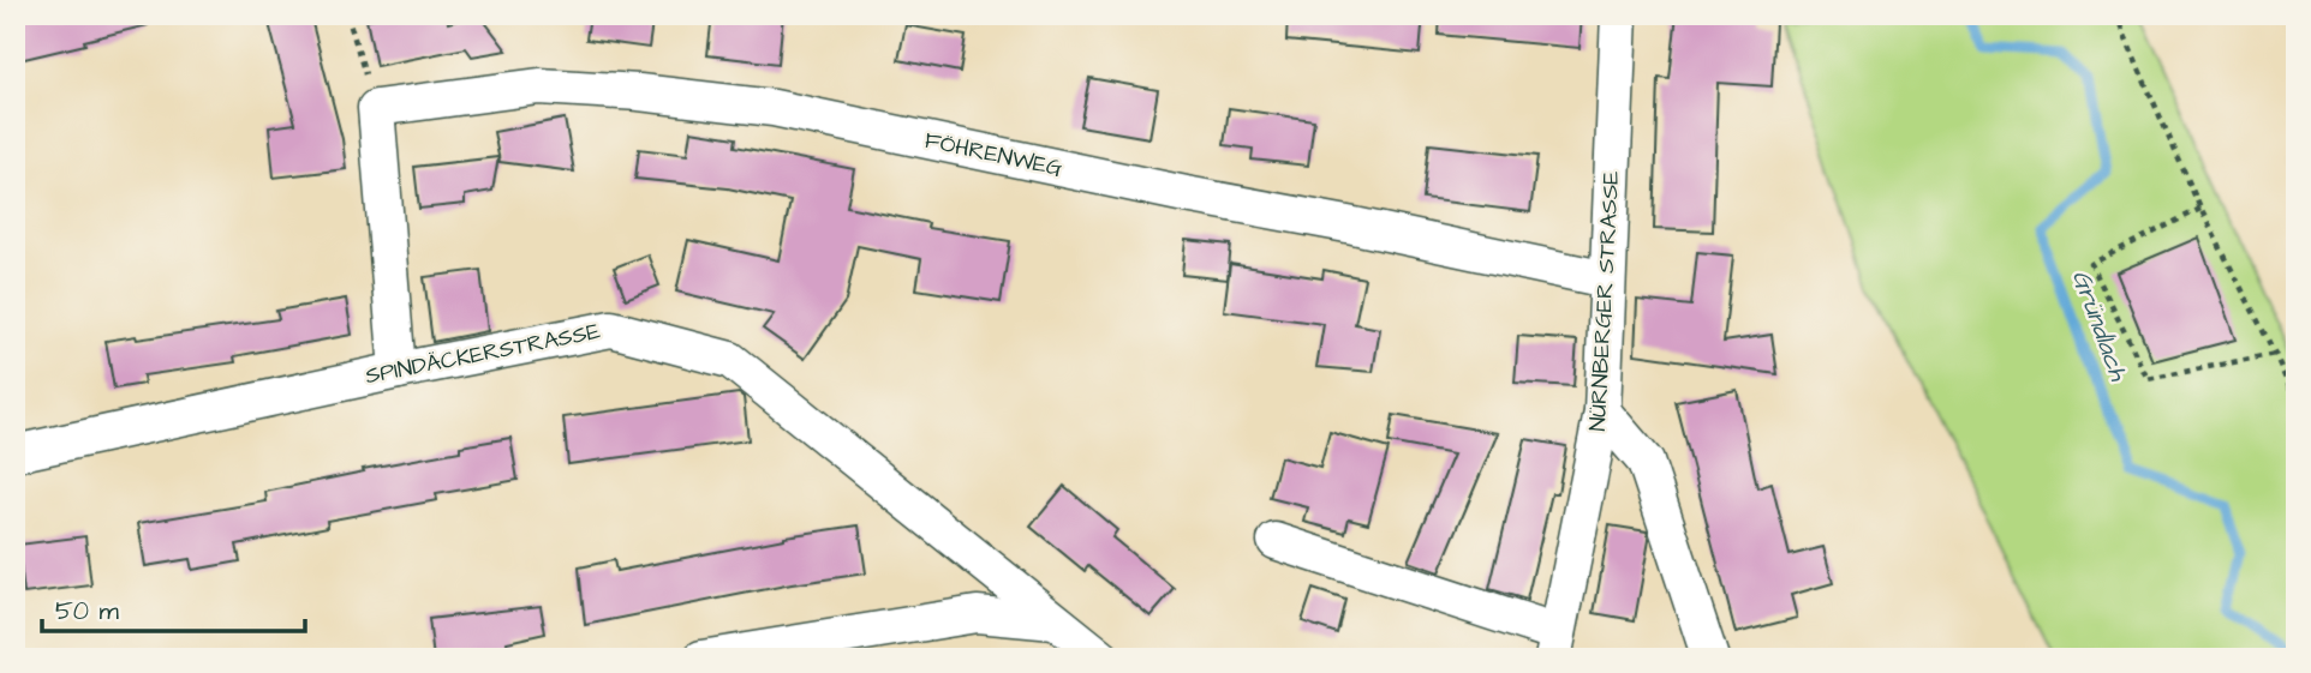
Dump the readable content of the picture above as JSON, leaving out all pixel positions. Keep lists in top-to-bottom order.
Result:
{
  "streets": {
    "street": ["FÖHRENWEG", "NÜRNBERGER STRASSE", "SPINDÄCKERSTRASSE"]
  },
  "crossings": [
    ["FÖHRENWEG", "NÜRNBERGER STRASSE"]
  ],
  "water": ["Gründlach"],
  "scale_bar": "50 m"
}
